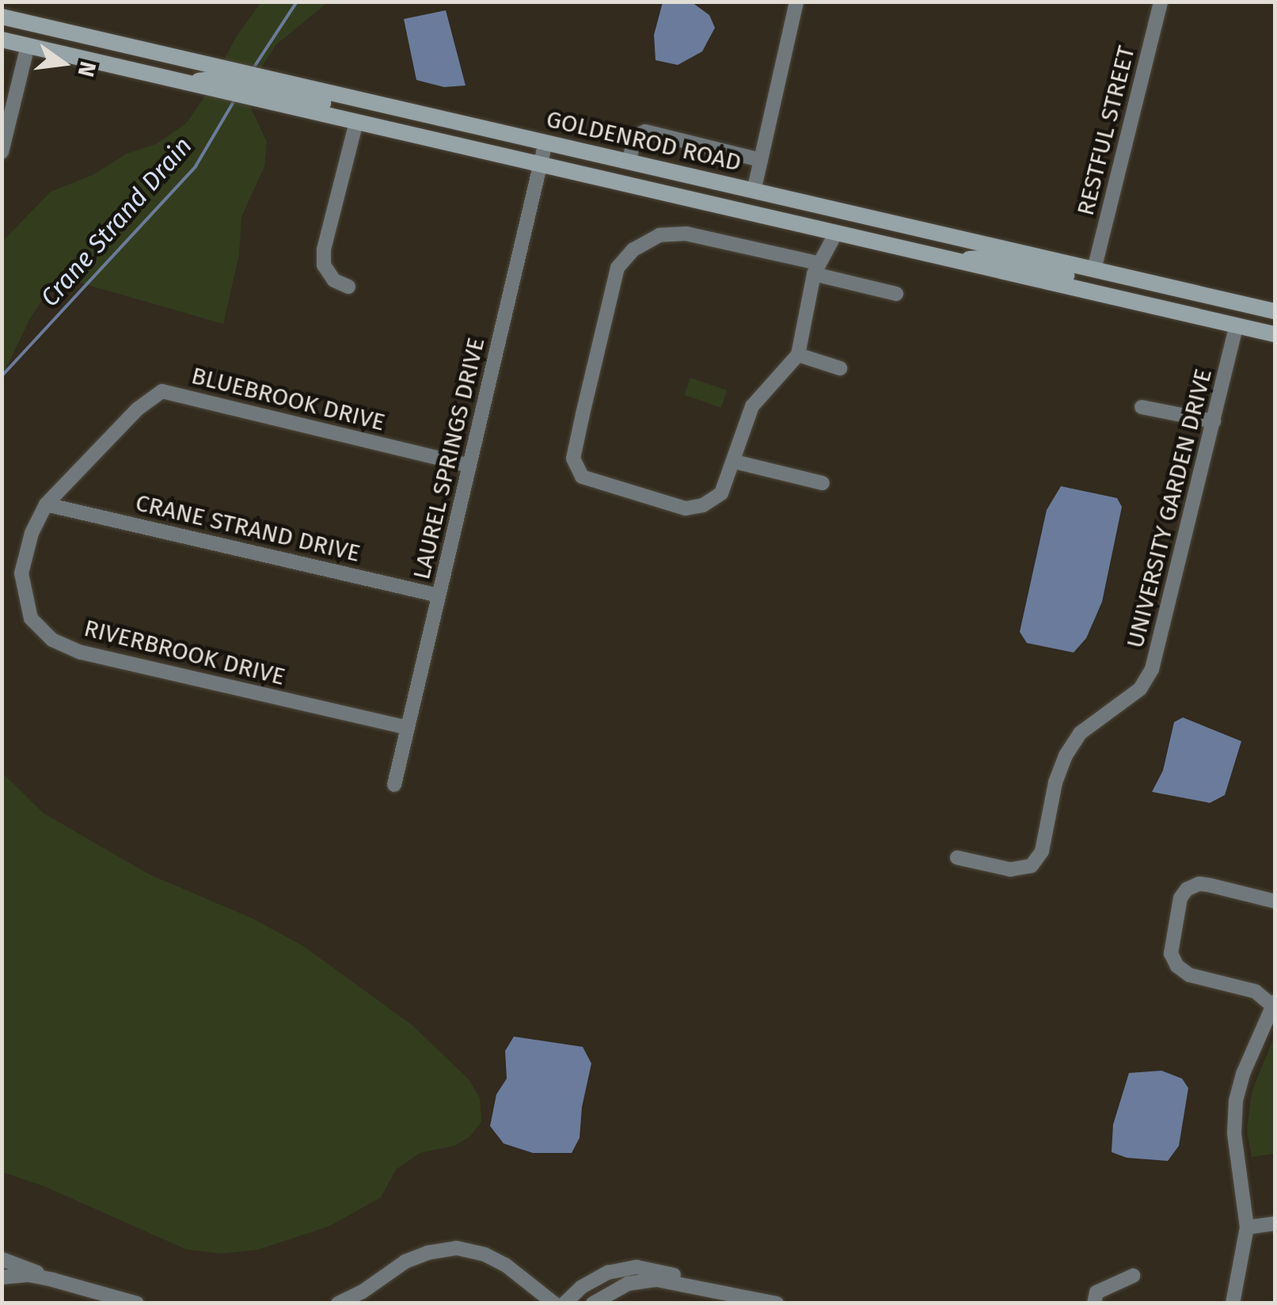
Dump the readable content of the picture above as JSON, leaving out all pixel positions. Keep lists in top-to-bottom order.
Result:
{
  "streets": {
    "main road": ["GOLDENROD ROAD"],
    "street": [
      "RESTFUL STREET",
      "BLUEBROOK DRIVE",
      "LAUREL SPRINGS DRIVE",
      "UNIVERSITY GARDEN DRIVE",
      "CRANE STRAND DRIVE",
      "RIVERBROOK DRIVE"
    ]
  },
  "crossings": [
    ["RESTFUL STREET", "GOLDENROD ROAD"],
    ["GOLDENROD ROAD", "LAUREL SPRINGS DRIVE"],
    ["GOLDENROD ROAD", "UNIVERSITY GARDEN DRIVE"],
    ["BLUEBROOK DRIVE", "LAUREL SPRINGS DRIVE"],
    ["BLUEBROOK DRIVE", "CRANE STRAND DRIVE"],
    ["BLUEBROOK DRIVE", "RIVERBROOK DRIVE"],
    ["LAUREL SPRINGS DRIVE", "CRANE STRAND DRIVE"],
    ["LAUREL SPRINGS DRIVE", "RIVERBROOK DRIVE"],
    ["CRANE STRAND DRIVE", "RIVERBROOK DRIVE"]
  ],
  "water": ["Crane Strand Drain"],
  "north": "right"
}
